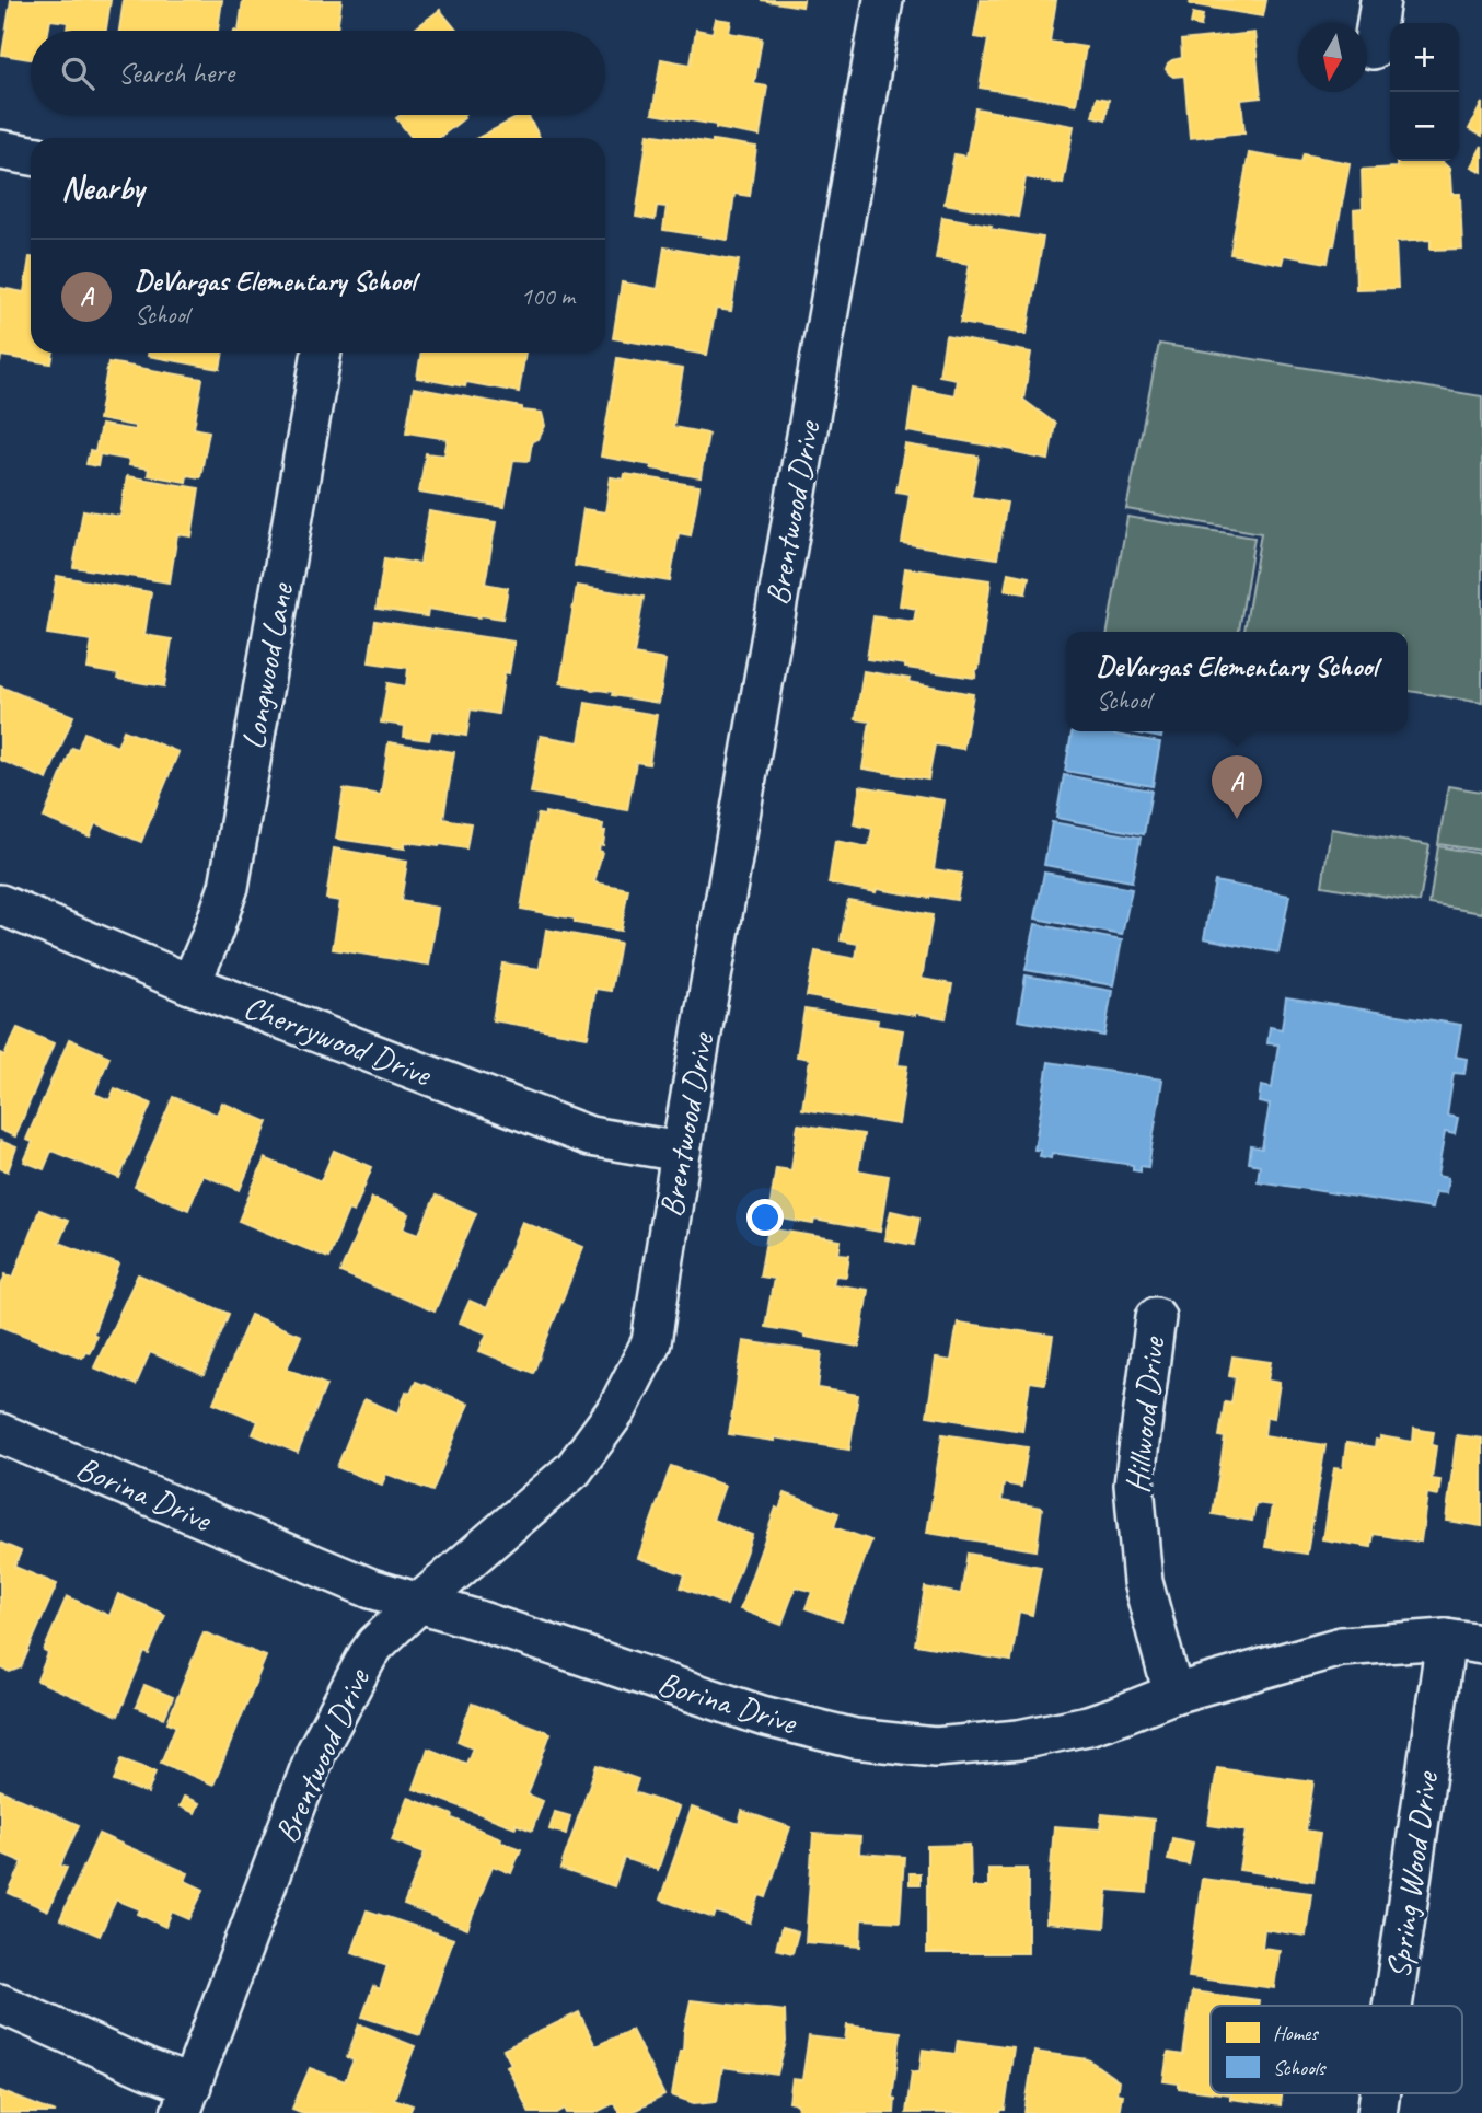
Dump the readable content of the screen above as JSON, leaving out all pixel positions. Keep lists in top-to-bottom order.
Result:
{
  "streets": {
    "street": [
      "Brentwood Drive",
      "Longwood Lane",
      "Cherrywood Drive",
      "Hillwood Drive",
      "Borina Drive",
      "Spring Wood Drive"
    ]
  },
  "crossings": [
    ["Brentwood Drive", "Cherrywood Drive"],
    ["Brentwood Drive", "Borina Drive"],
    ["Longwood Lane", "Cherrywood Drive"],
    ["Hillwood Drive", "Borina Drive"],
    ["Borina Drive", "Spring Wood Drive"]
  ],
  "legend": ["Homes", "Schools"],
  "north": "bottom",
  "page": {
    "map_buttons": ["+", "−"],
    "search": "Search here",
    "heading": "Nearby",
    "list": [
      {
        "mark": "A",
        "name": "DeVargas Elementary School",
        "note": "School",
        "value": "100 m"
      }
    ],
    "popup": ["DeVargas Elementary School", "School"],
    "pins": "A"
  }
}
